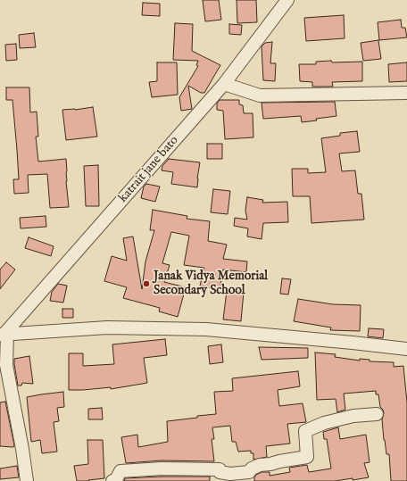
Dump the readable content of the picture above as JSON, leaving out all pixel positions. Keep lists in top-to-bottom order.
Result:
{
  "streets": {
    "street": ["katrait jane bato"]
  },
  "places": ["Janak Vidya Memorial Secondary School"]
}
